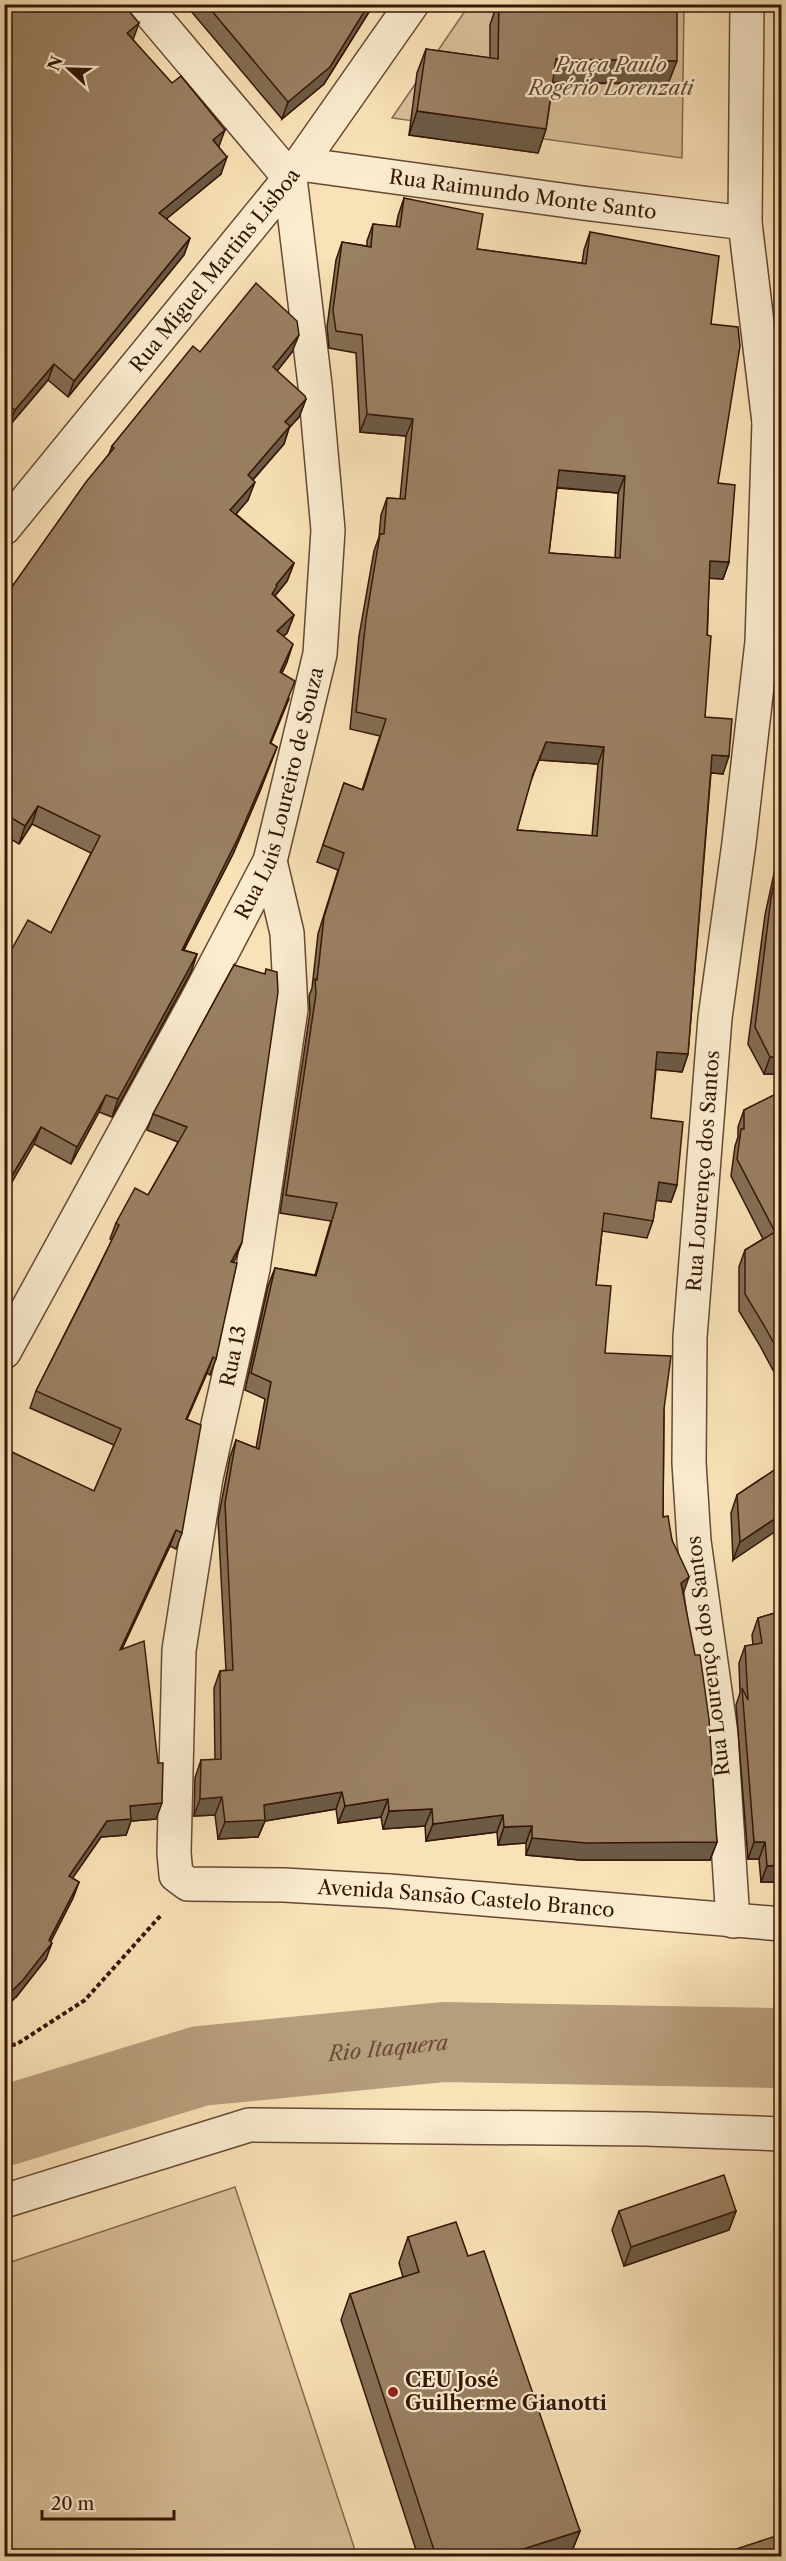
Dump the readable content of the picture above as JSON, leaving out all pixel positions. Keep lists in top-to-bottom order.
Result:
{
  "streets": {
    "street": [
      "Rua Raimundo Monte Santo",
      "Rua Miguel Martins Lisboa",
      "Rua Luís Loureiro de Souza",
      "Rua Lourenço dos Santos",
      "Rua 13",
      "Avenida Sansão Castelo Branco"
    ]
  },
  "crossings": [
    ["Rua Raimundo Monte Santo", "Rua Miguel Martins Lisboa"],
    ["Rua Raimundo Monte Santo", "Rua Luís Loureiro de Souza"],
    ["Rua Raimundo Monte Santo", "Rua Lourenço dos Santos"],
    ["Rua Miguel Martins Lisboa", "Rua Luís Loureiro de Souza"],
    ["Rua Luís Loureiro de Souza", "Rua 13"],
    ["Rua Lourenço dos Santos", "Avenida Sansão Castelo Branco"],
    ["Rua 13", "Avenida Sansão Castelo Branco"]
  ],
  "water": ["Rio Itaquera"],
  "parks": ["Praça Paulo Rogério Lorenzati"],
  "places": ["CEU José Guilherme Gianotti"],
  "scale_bar": "20 m",
  "north": "left"
}
